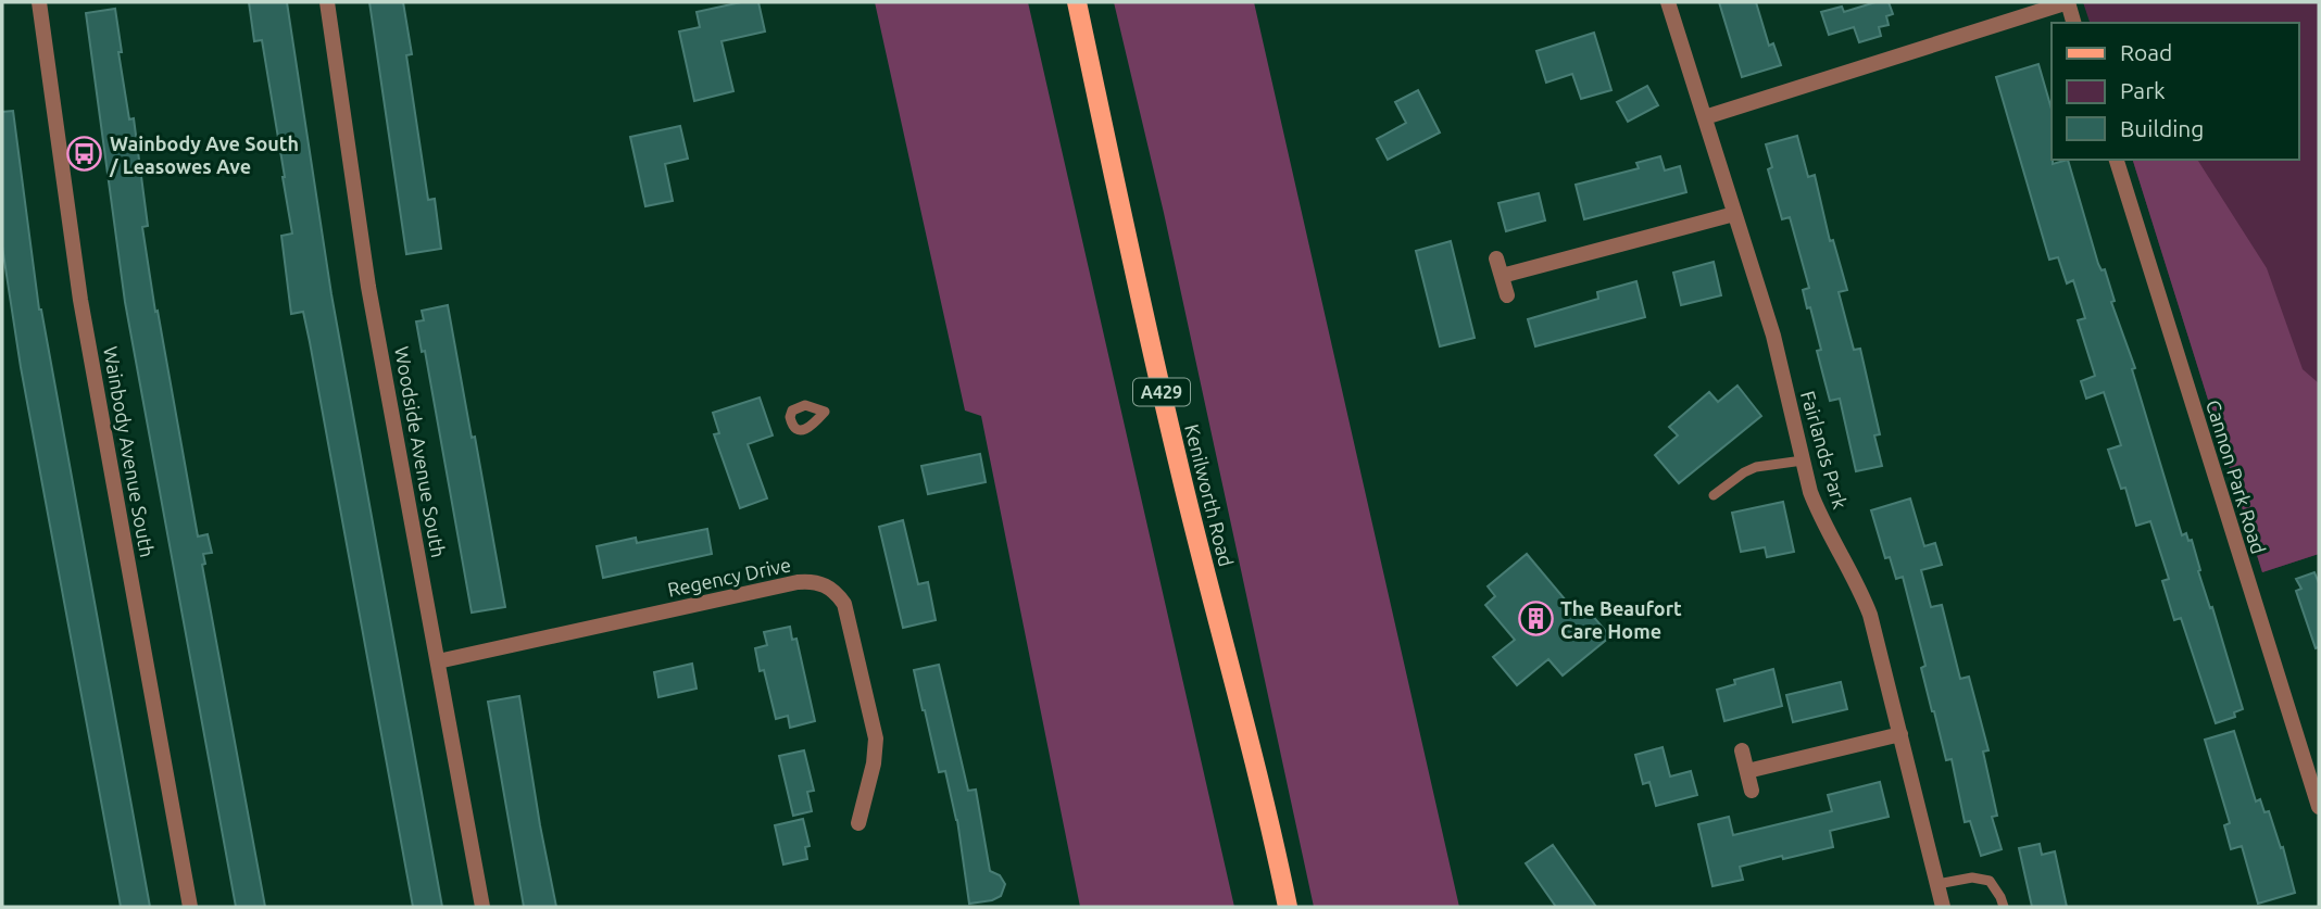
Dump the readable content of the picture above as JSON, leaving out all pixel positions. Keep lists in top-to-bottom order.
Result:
{
  "streets": {
    "main road": ["A429", "Kenilworth Road"],
    "street": [
      "Fairlands Park",
      "Wainbody Avenue South",
      "Woodside Avenue South",
      "Cannon Park Road",
      "Regency Drive"
    ]
  },
  "crossings": [
    ["Woodside Avenue South", "Regency Drive"]
  ],
  "places": {
    "bus stop": ["Wainbody Ave South / Leasowes Ave"],
    "building": ["The Beaufort Care Home"]
  },
  "legend": ["Road", "Park", "Building"]
}
